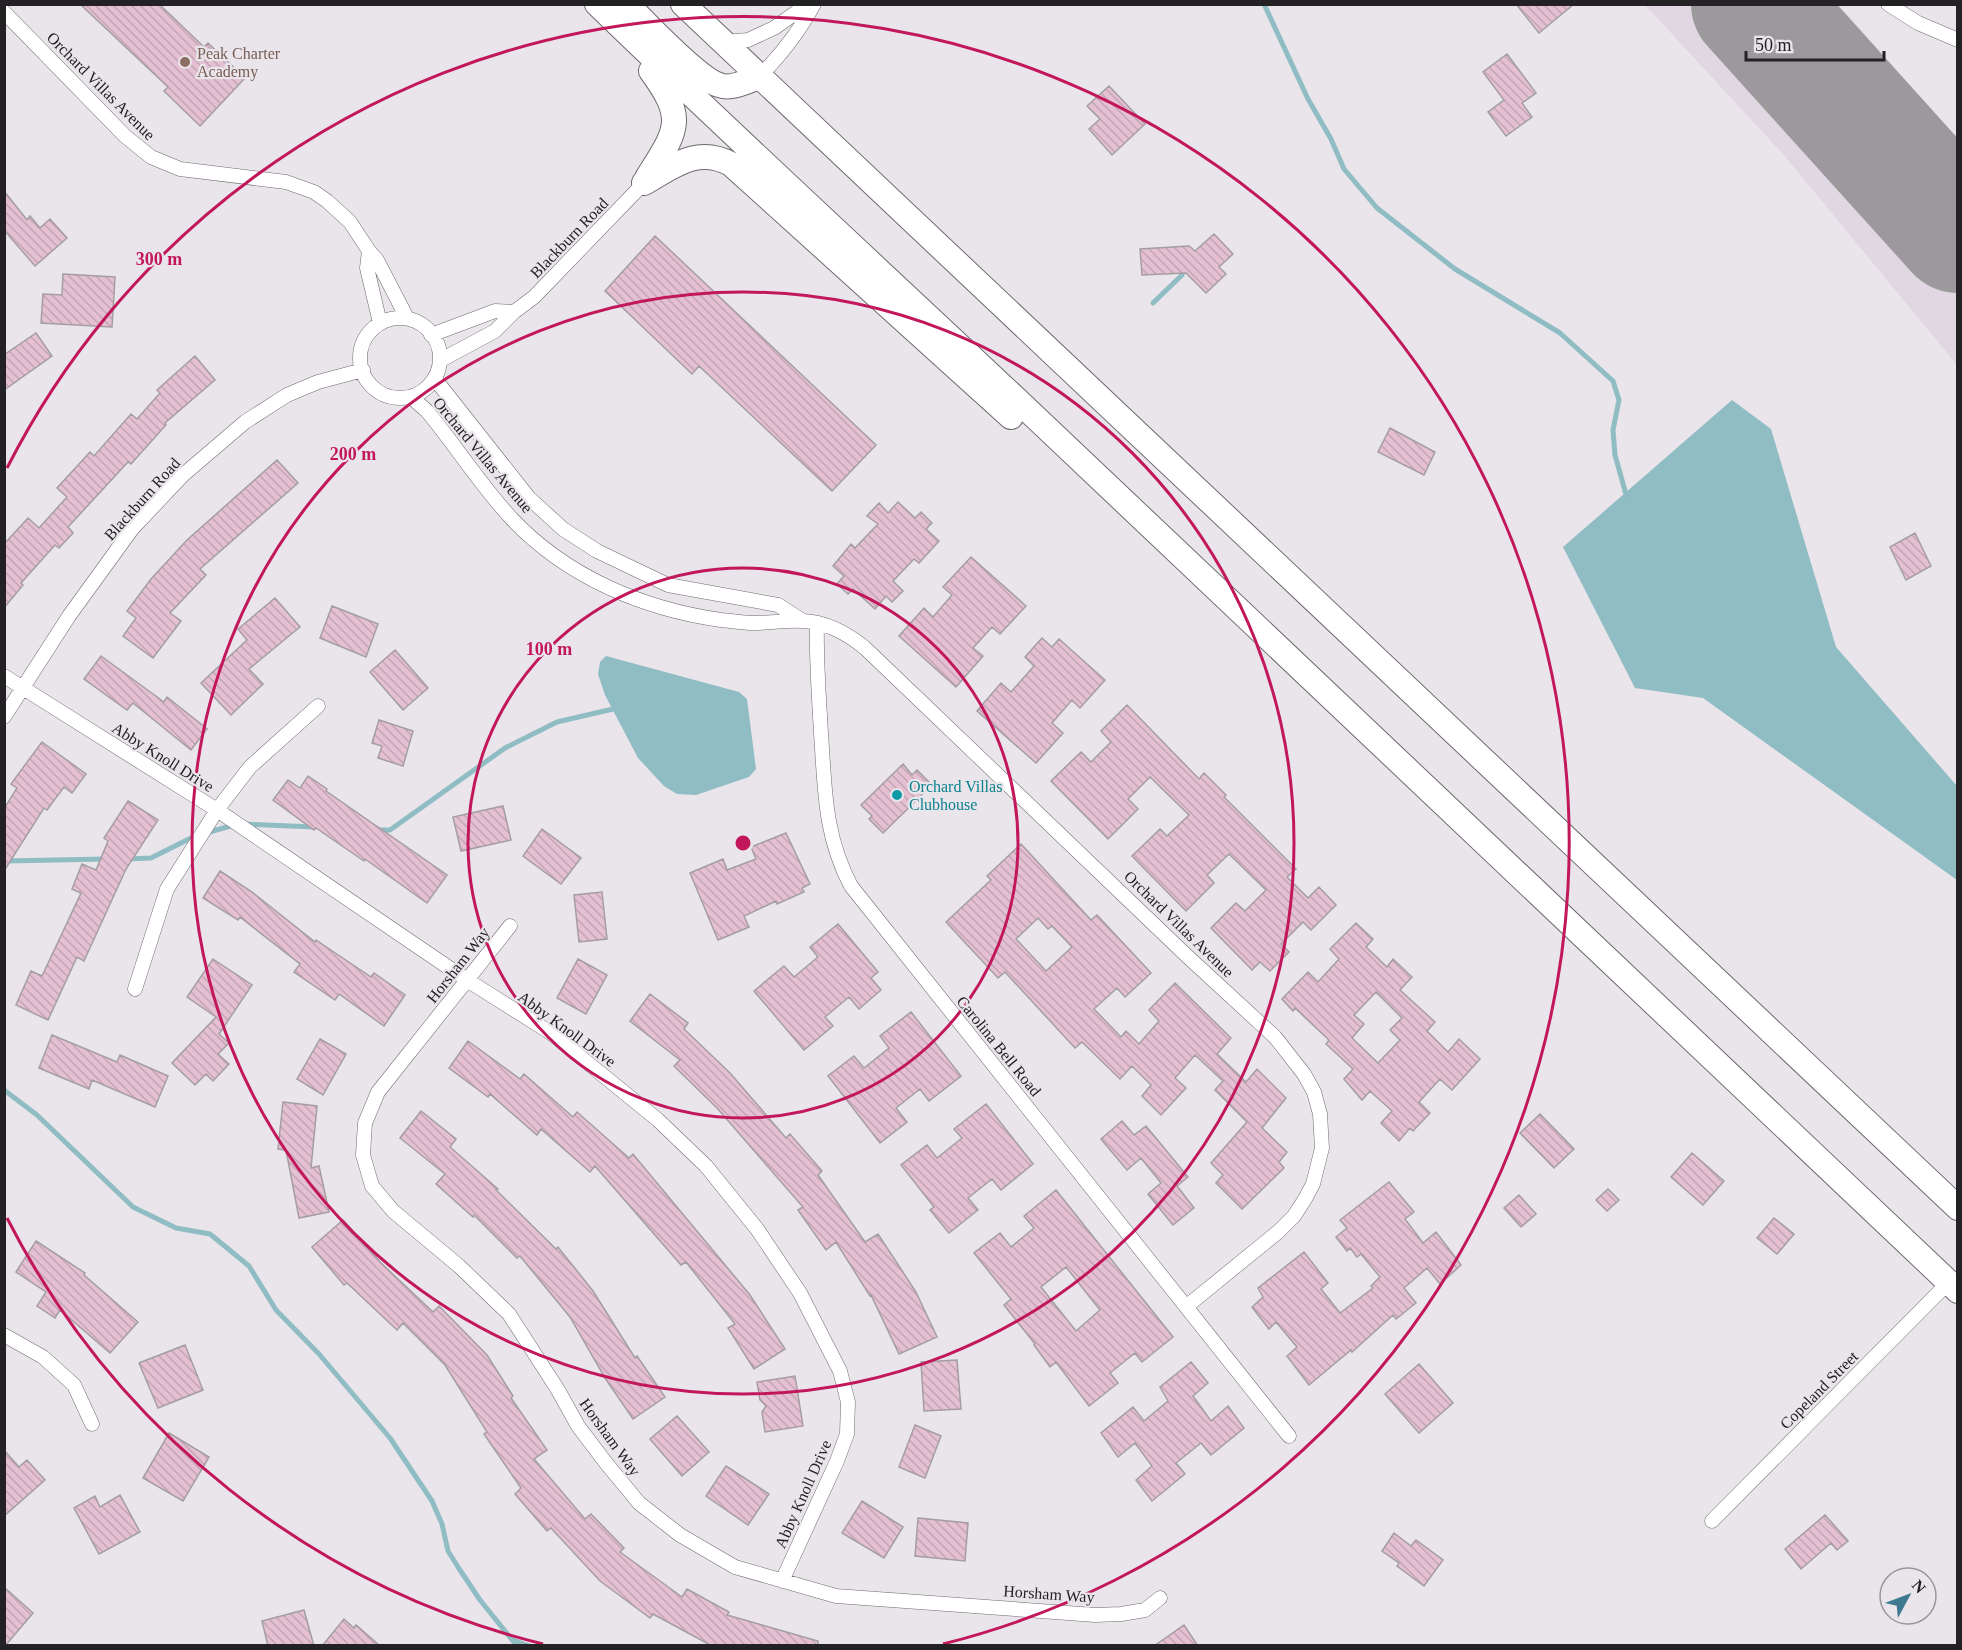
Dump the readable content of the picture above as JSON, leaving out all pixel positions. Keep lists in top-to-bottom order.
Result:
{
  "streets": {
    "street": [
      "Orchard Villas Avenue",
      "Blackburn Road",
      "Abby Knoll Drive",
      "Horsham Way",
      "Carolina Bell Road",
      "Copeland Street"
    ]
  },
  "crossings": [
    ["Orchard Villas Avenue", "Blackburn Road"],
    ["Orchard Villas Avenue", "Carolina Bell Road"],
    ["Blackburn Road", "Abby Knoll Drive"],
    ["Abby Knoll Drive", "Horsham Way"]
  ],
  "places": ["Peak Charter Academy", "Orchard Villas Clubhouse"],
  "scale_bar": "50 m",
  "north": "top right",
  "rings": ["300 m", "200 m", "100 m"]
}
